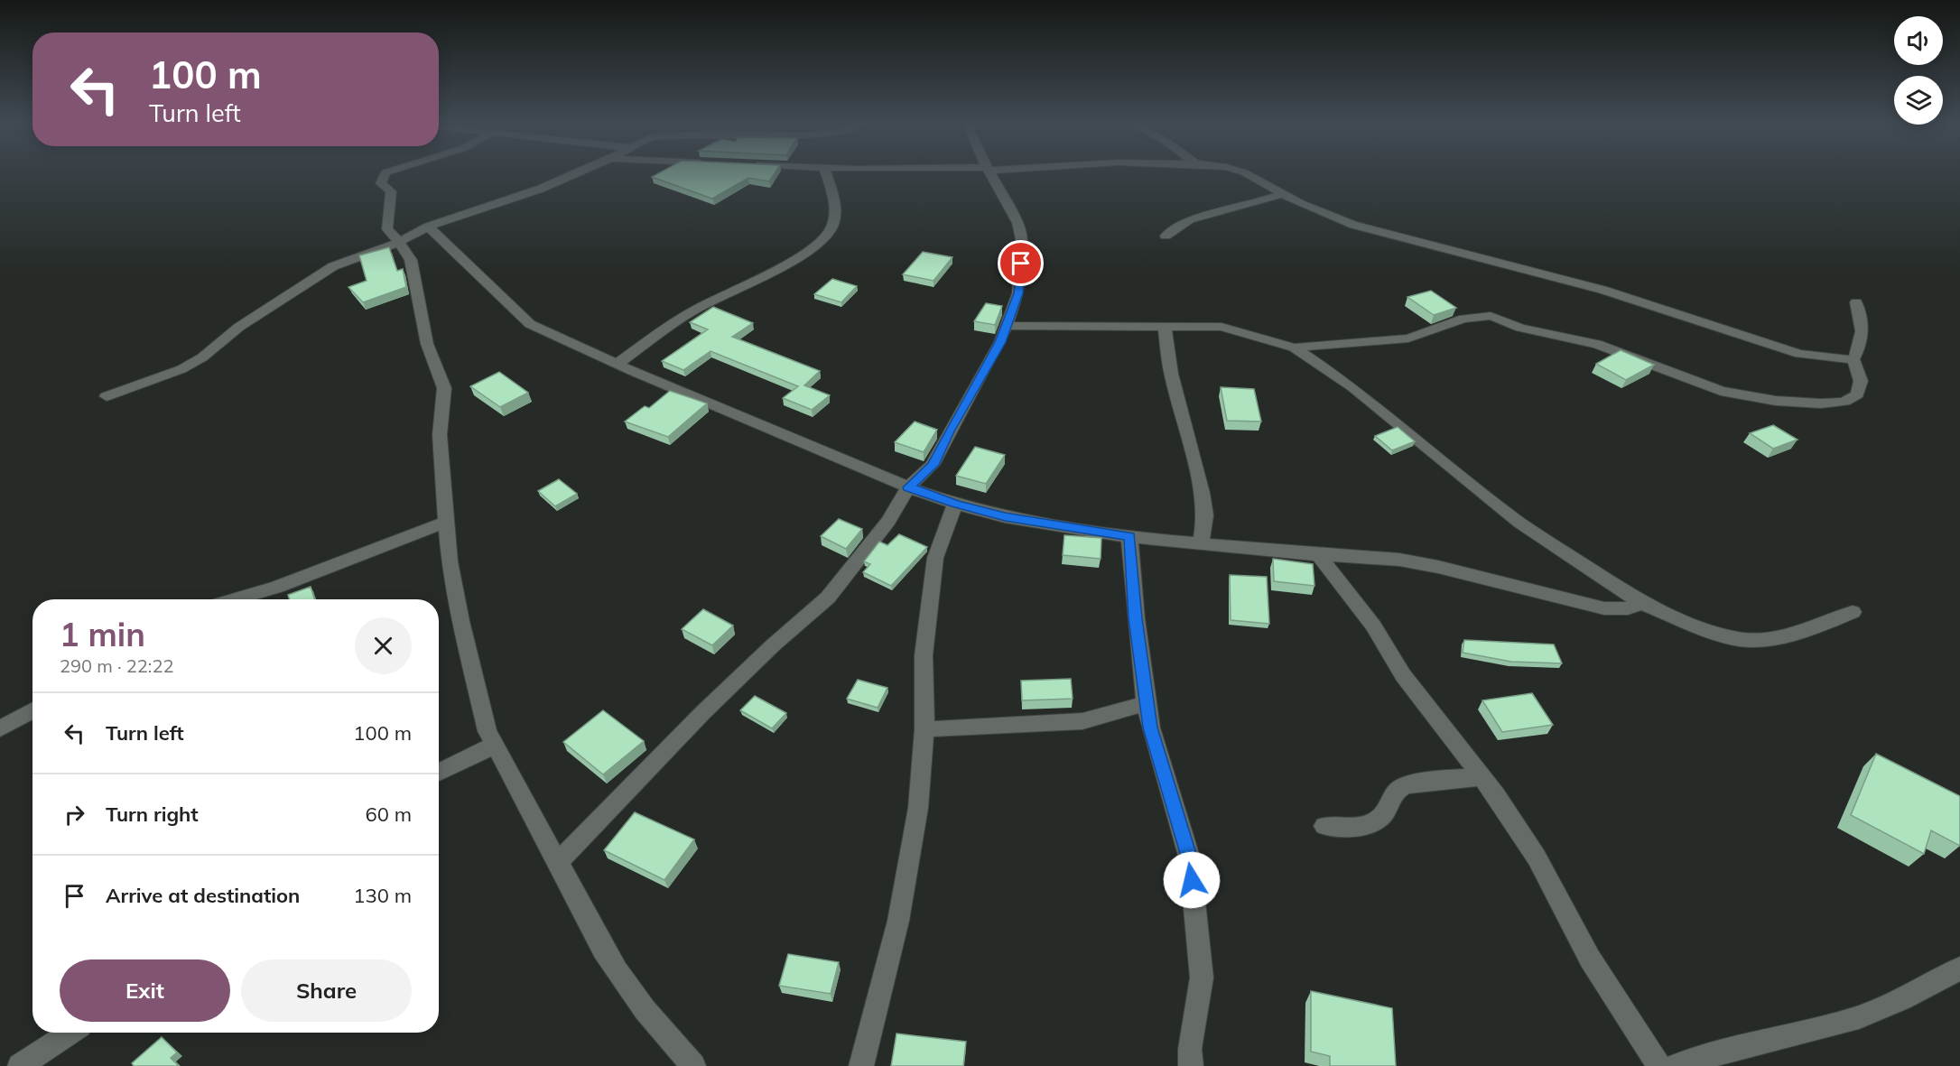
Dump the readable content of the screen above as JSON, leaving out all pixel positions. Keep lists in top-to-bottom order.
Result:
{
  "page": {
    "turn": ["100 m", "Turn left"],
    "heading": ["1 min", "290 m · 22:22"],
    "list": [
      {
        "name": "Turn left",
        "value": "100 m"
      },
      {
        "name": "Turn right",
        "value": "60 m"
      },
      {
        "name": "Arrive at destination",
        "value": "130 m"
      }
    ],
    "buttons": ["Exit", "Share"]
  }
}
